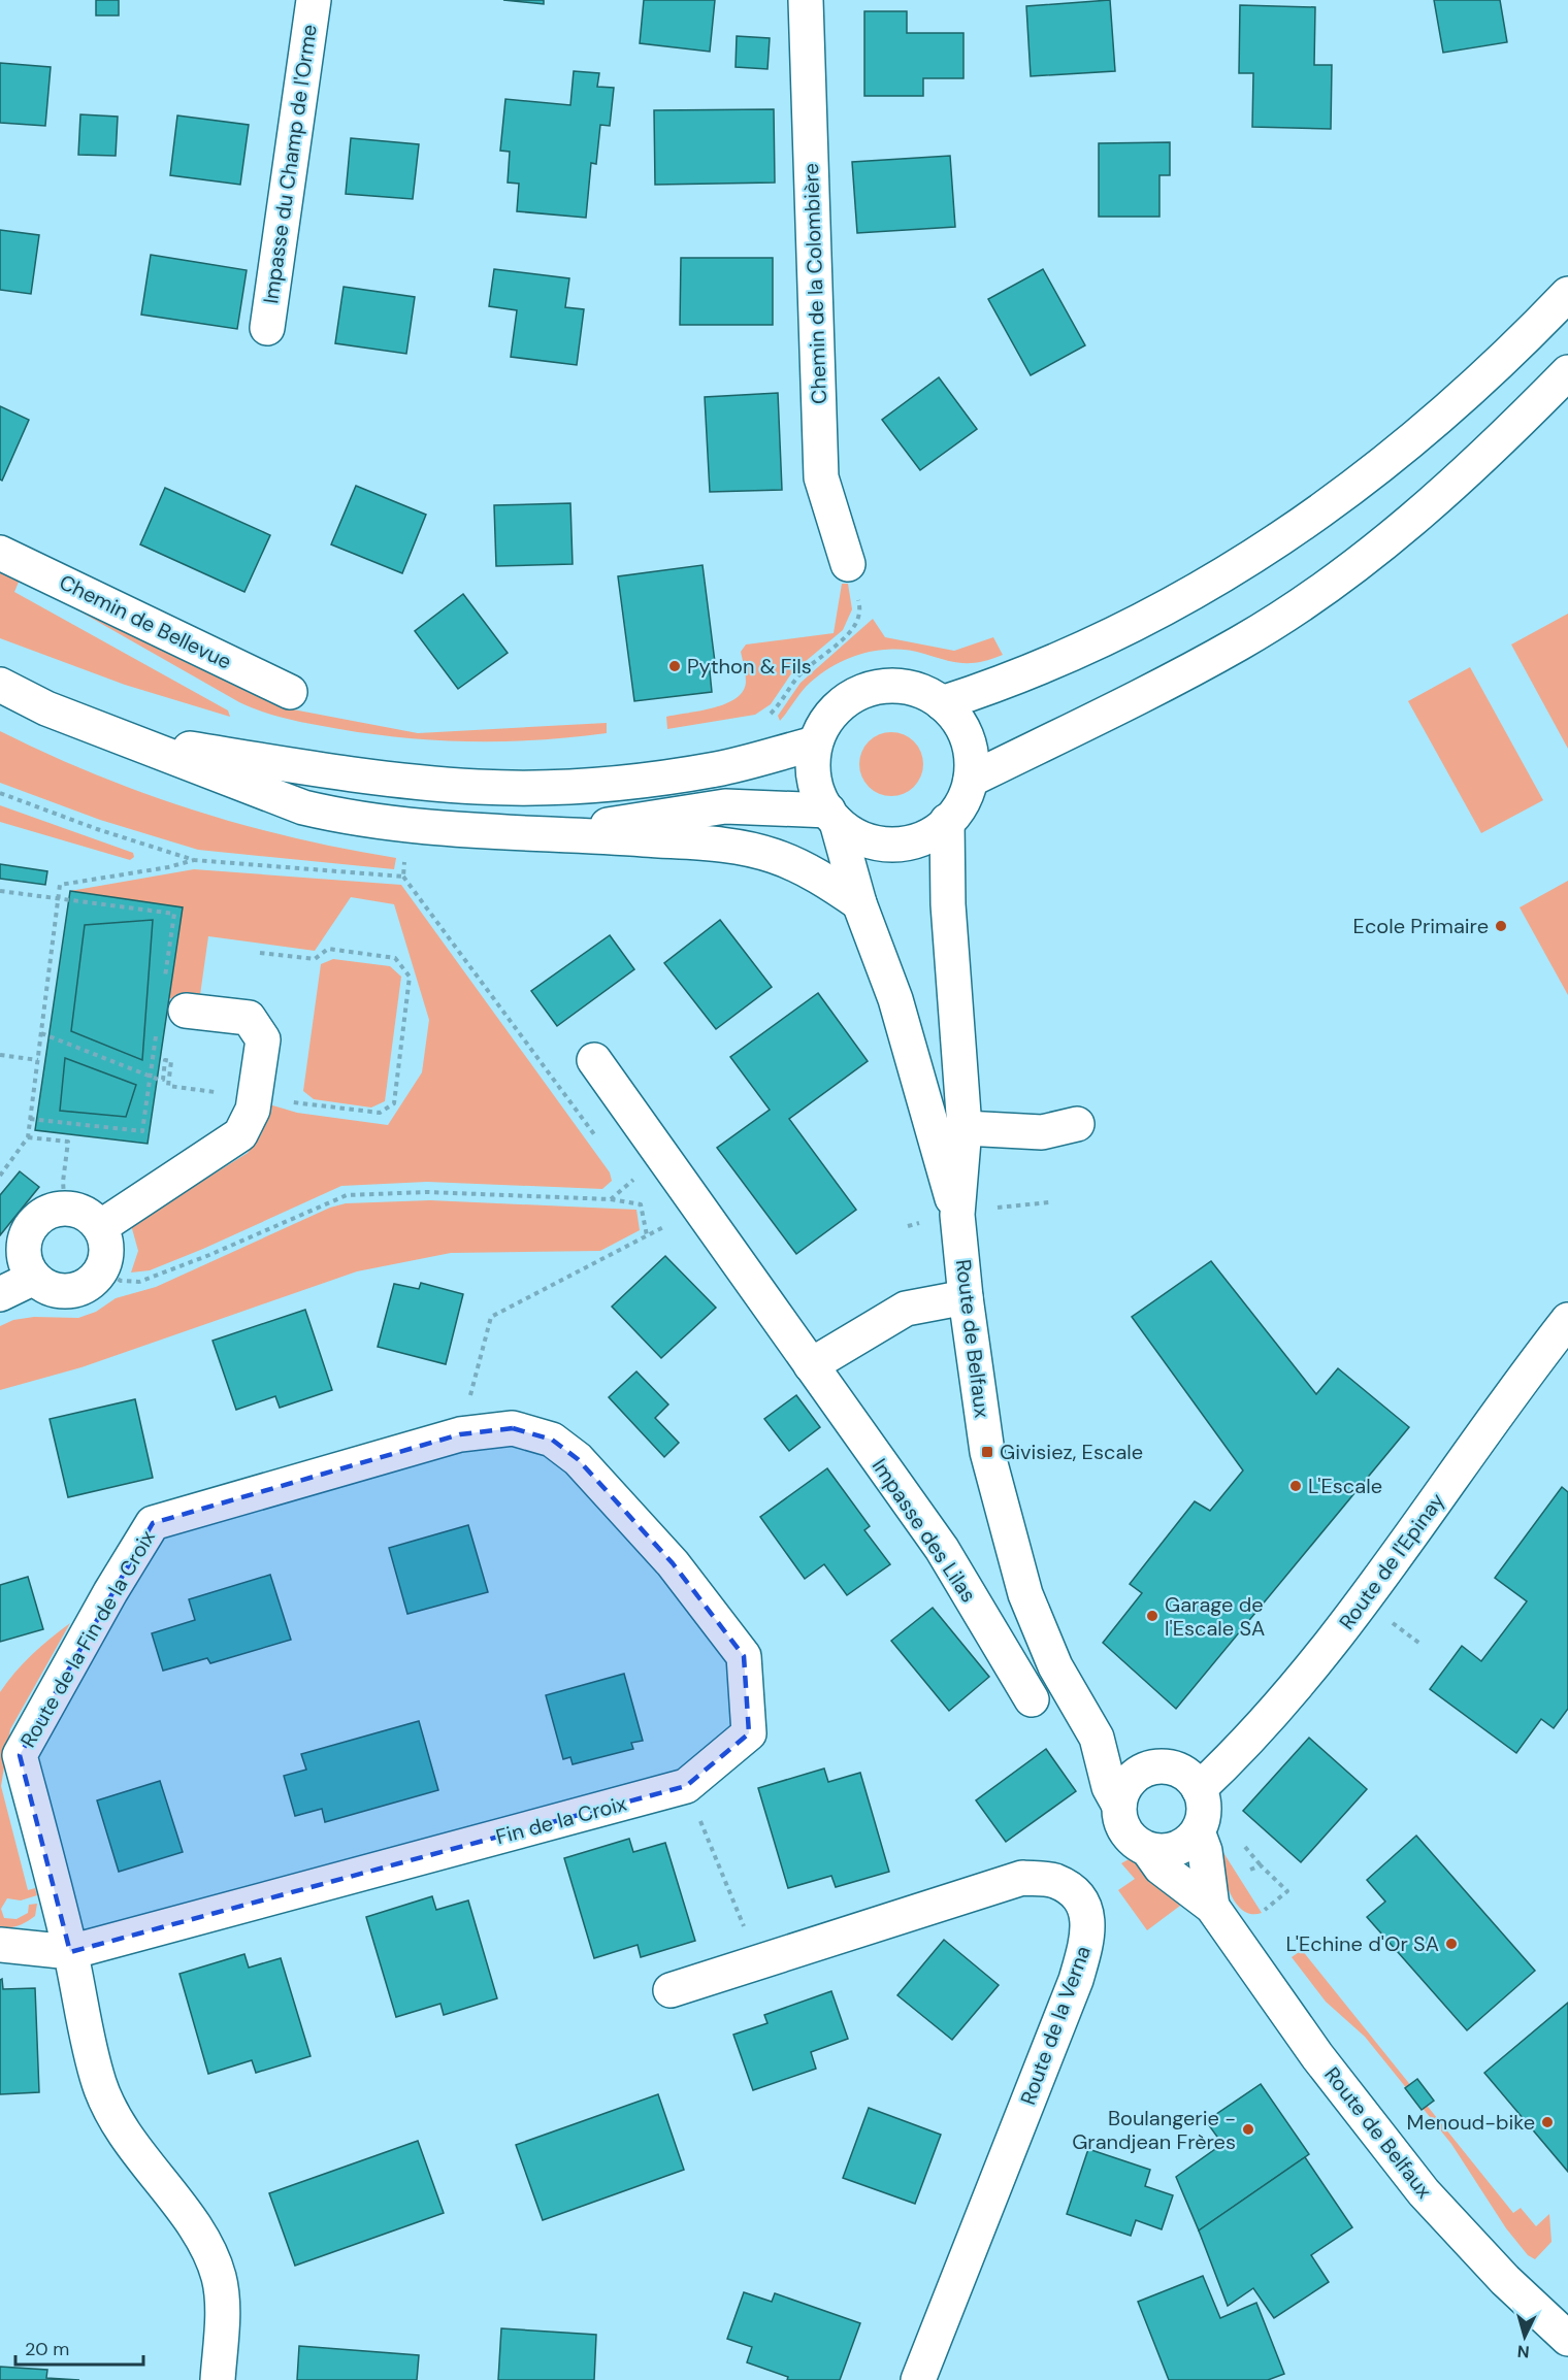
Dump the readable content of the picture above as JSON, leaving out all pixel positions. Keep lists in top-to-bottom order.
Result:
{
  "streets": {
    "main road": [
      "Impasse du Champ de l'Orme",
      "Chemin de la Colombière",
      "Chemin de Bellevue",
      "Route de Belfaux",
      "Impasse des Lilas",
      "Route de l'Epinay",
      "Route de la Fin de la Croix",
      "Fin de la Croix",
      "Route de la Verna"
    ]
  },
  "crossings": [
    ["Route de Belfaux", "Route de l'Epinay"],
    ["Route de la Fin de la Croix", "Fin de la Croix"]
  ],
  "places": {
    "other": [
      "Python & Fils",
      "Ecole Primaire",
      "L'Escale",
      "Garage de l'Escale SA",
      "L'Echine d'Or SA",
      "Menoud-bike",
      "Boulangerie - Grandjean Frères"
    ],
    "transit": ["Givisiez, Escale"]
  },
  "scale_bar": "20 m",
  "north": "bottom"
}
